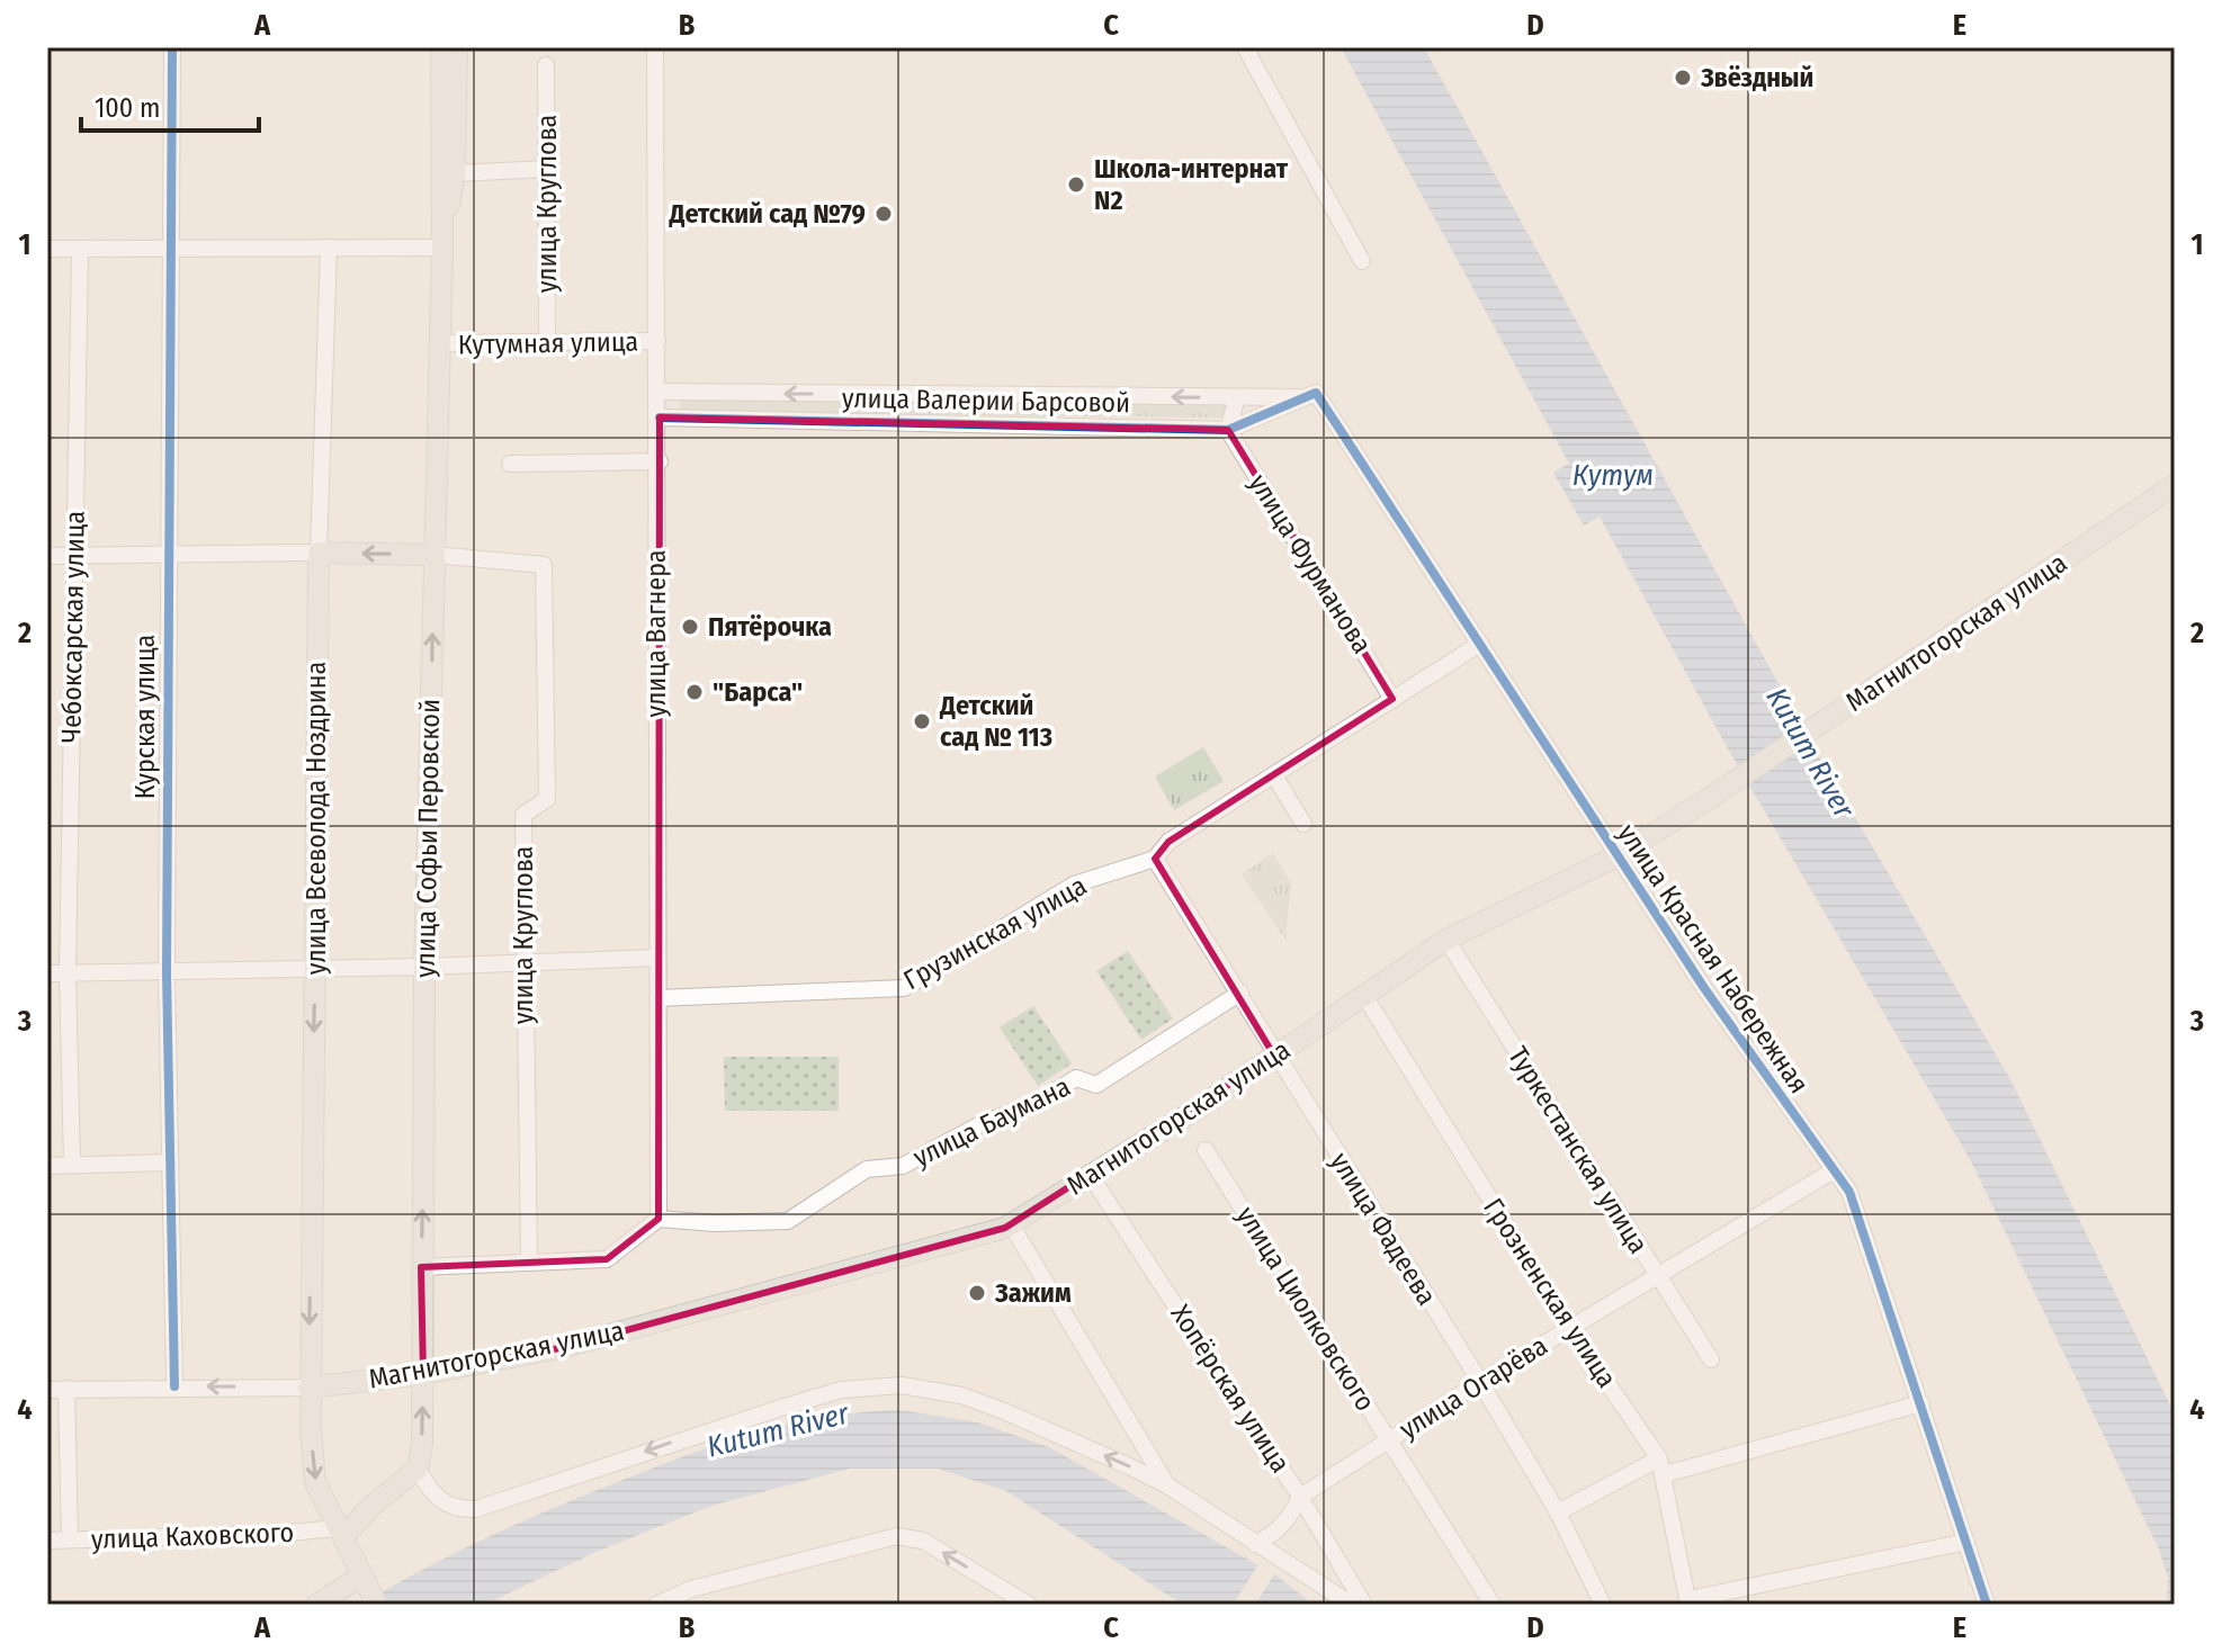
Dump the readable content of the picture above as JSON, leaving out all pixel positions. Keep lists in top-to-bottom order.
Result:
{
  "streets": {
    "main road": ["Магнитогорская улица", "улица Всеволода Ноздрина", "улица Софьи Перовской"],
    "street": [
      "улица Круглова",
      "Кутумная улица",
      "улица Валерии Барсовой",
      "улица Фурманова",
      "Чебоксарская улица",
      "улица Вагнера",
      "Курская улица",
      "Грузинская улица",
      "улица Красная Набережная",
      "улица Баумана",
      "Туркестанская улица",
      "улица Фадеева",
      "Грозненская улица",
      "улица Циолковского",
      "улица Огарёва",
      "Хопёрская улица",
      "улица Каховского"
    ]
  },
  "crossings": [
    ["улица Круглова", "Кутумная улица"],
    ["улица Круглова", "улица Софьи Перовской"],
    ["Кутумная улица", "улица Вагнера"],
    ["Кутумная улица", "улица Софьи Перовской"],
    ["улица Валерии Барсовой", "улица Фурманова"],
    ["улица Валерии Барсовой", "улица Вагнера"],
    ["улица Валерии Барсовой", "улица Красная Набережная"],
    ["улица Фурманова", "Грузинская улица"],
    ["Магнитогорская улица", "Курская улица"],
    ["Магнитогорская улица", "улица Всеволода Ноздрина"],
    ["Магнитогорская улица", "улица Софьи Перовской"],
    ["Магнитогорская улица", "улица Красная Набережная"],
    ["Магнитогорская улица", "Туркестанская улица"],
    ["Магнитогорская улица", "улица Фадеева"],
    ["Магнитогорская улица", "Грозненская улица"],
    ["Магнитогорская улица", "Хопёрская улица"],
    ["улица Вагнера", "Грузинская улица"],
    ["улица Вагнера", "улица Баумана"],
    ["улица Всеволода Ноздрина", "улица Каховского"],
    ["Грузинская улица", "улица Красная Набережная"],
    ["Грузинская улица", "улица Фадеева"],
    ["улица Красная Набережная", "улица Огарёва"],
    ["улица Баумана", "улица Фадеева"],
    ["Туркестанская улица", "улица Огарёва"],
    ["улица Фадеева", "улица Огарёва"],
    ["Грозненская улица", "улица Огарёва"],
    ["улица Циолковского", "улица Огарёва"],
    ["улица Огарёва", "Хопёрская улица"]
  ],
  "one_way": ["улица Всеволода Ноздрина", "улица Софьи Перовской"],
  "water": ["Кутум", "Kutum River"],
  "places": [
    "Звёздный",
    "Школа-интернат N2",
    "Детский сад №79",
    "Пятёрочка",
    "\"Барса\"",
    "Детский сад № 113",
    "Зажим"
  ],
  "scale_bar": "100 m",
  "grid": {
    "columns": [
      "A",
      "B",
      "C",
      "D",
      "E"
    ],
    "rows": [
      "1",
      "2",
      "3",
      "4"
    ]
  }
}
